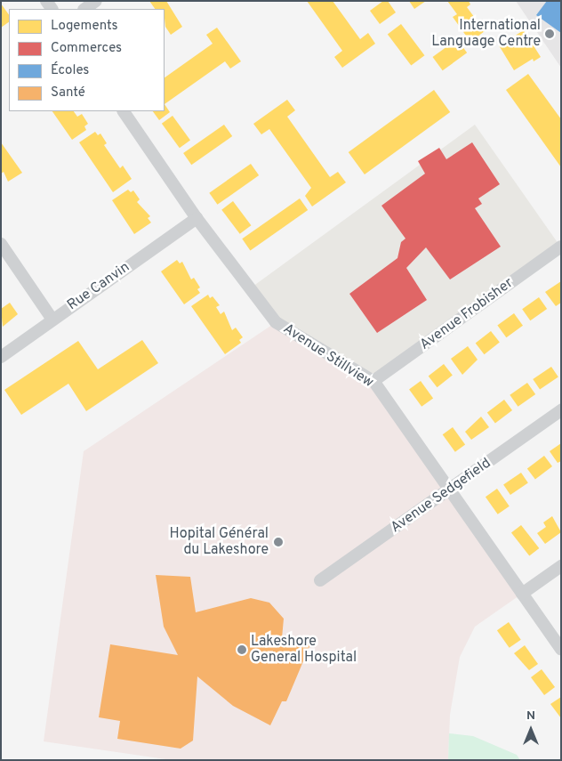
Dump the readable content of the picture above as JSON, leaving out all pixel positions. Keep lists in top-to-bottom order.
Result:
{
  "streets": {
    "street": [
      "Rue Canvin",
      "Avenue Frobisher",
      "Avenue Stillview",
      "Avenue Sedgefield"
    ]
  },
  "crossings": [
    ["Rue Canvin", "Avenue Stillview"],
    ["Avenue Frobisher", "Avenue Stillview"],
    ["Avenue Stillview", "Avenue Sedgefield"]
  ],
  "places": ["International Language Centre", "Hopital Général du Lakeshore", "Lakeshore General Hospital"],
  "legend": [
    "Logements",
    "Commerces",
    "Écoles",
    "Santé"
  ],
  "north": "top"
}
